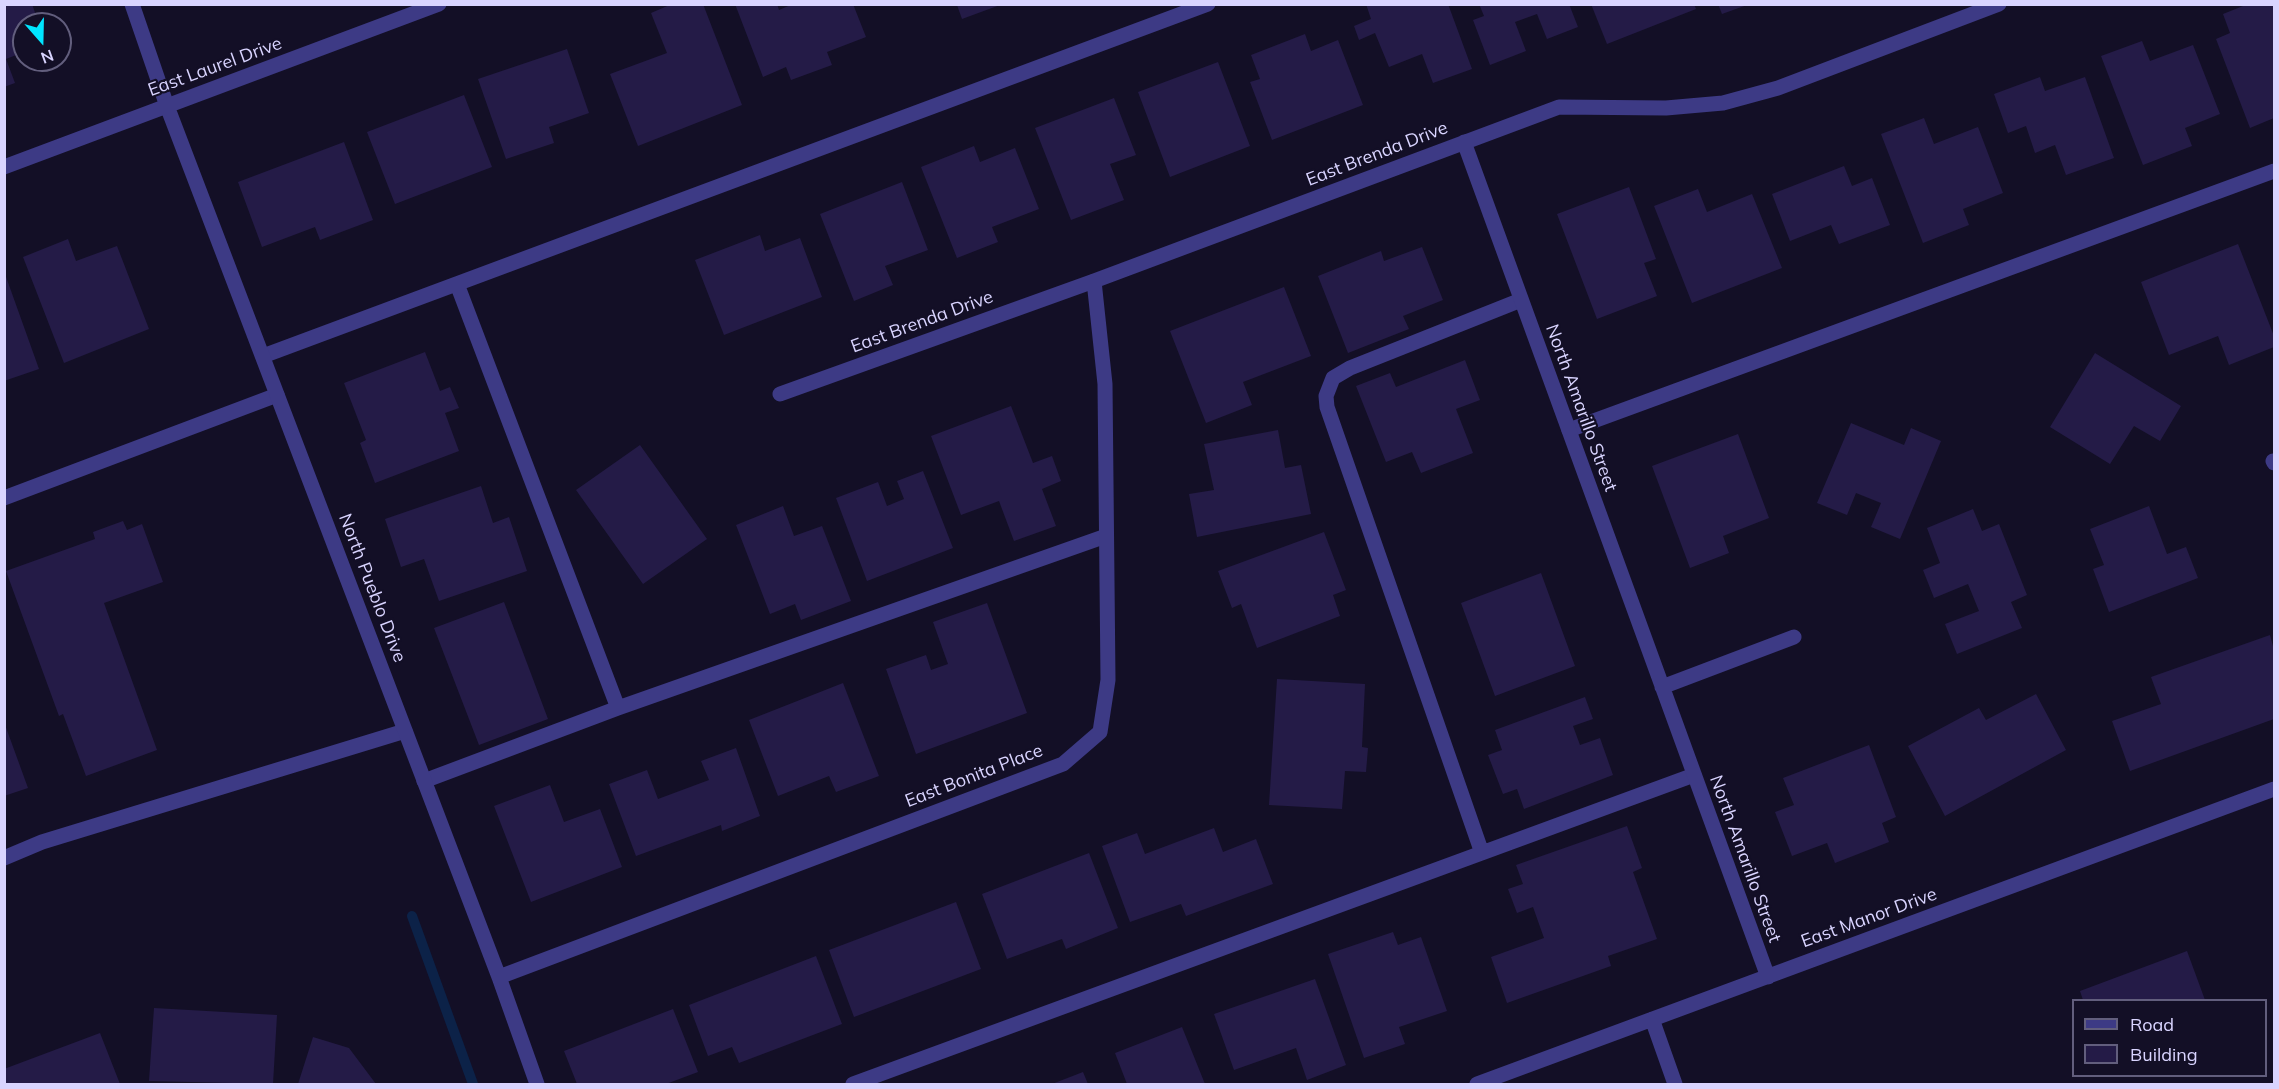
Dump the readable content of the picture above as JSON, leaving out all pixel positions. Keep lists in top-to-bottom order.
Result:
{
  "streets": {
    "street": [
      "East Laurel Drive",
      "East Brenda Drive",
      "North Amarillo Street",
      "North Pueblo Drive",
      "East Bonita Place",
      "East Manor Drive"
    ]
  },
  "crossings": [
    ["East Laurel Drive", "North Pueblo Drive"],
    ["East Brenda Drive", "North Amarillo Street"],
    ["East Brenda Drive", "East Bonita Place"],
    ["North Amarillo Street", "East Manor Drive"],
    ["North Pueblo Drive", "East Bonita Place"]
  ],
  "legend": ["Road", "Building"],
  "north": "bottom"
}
